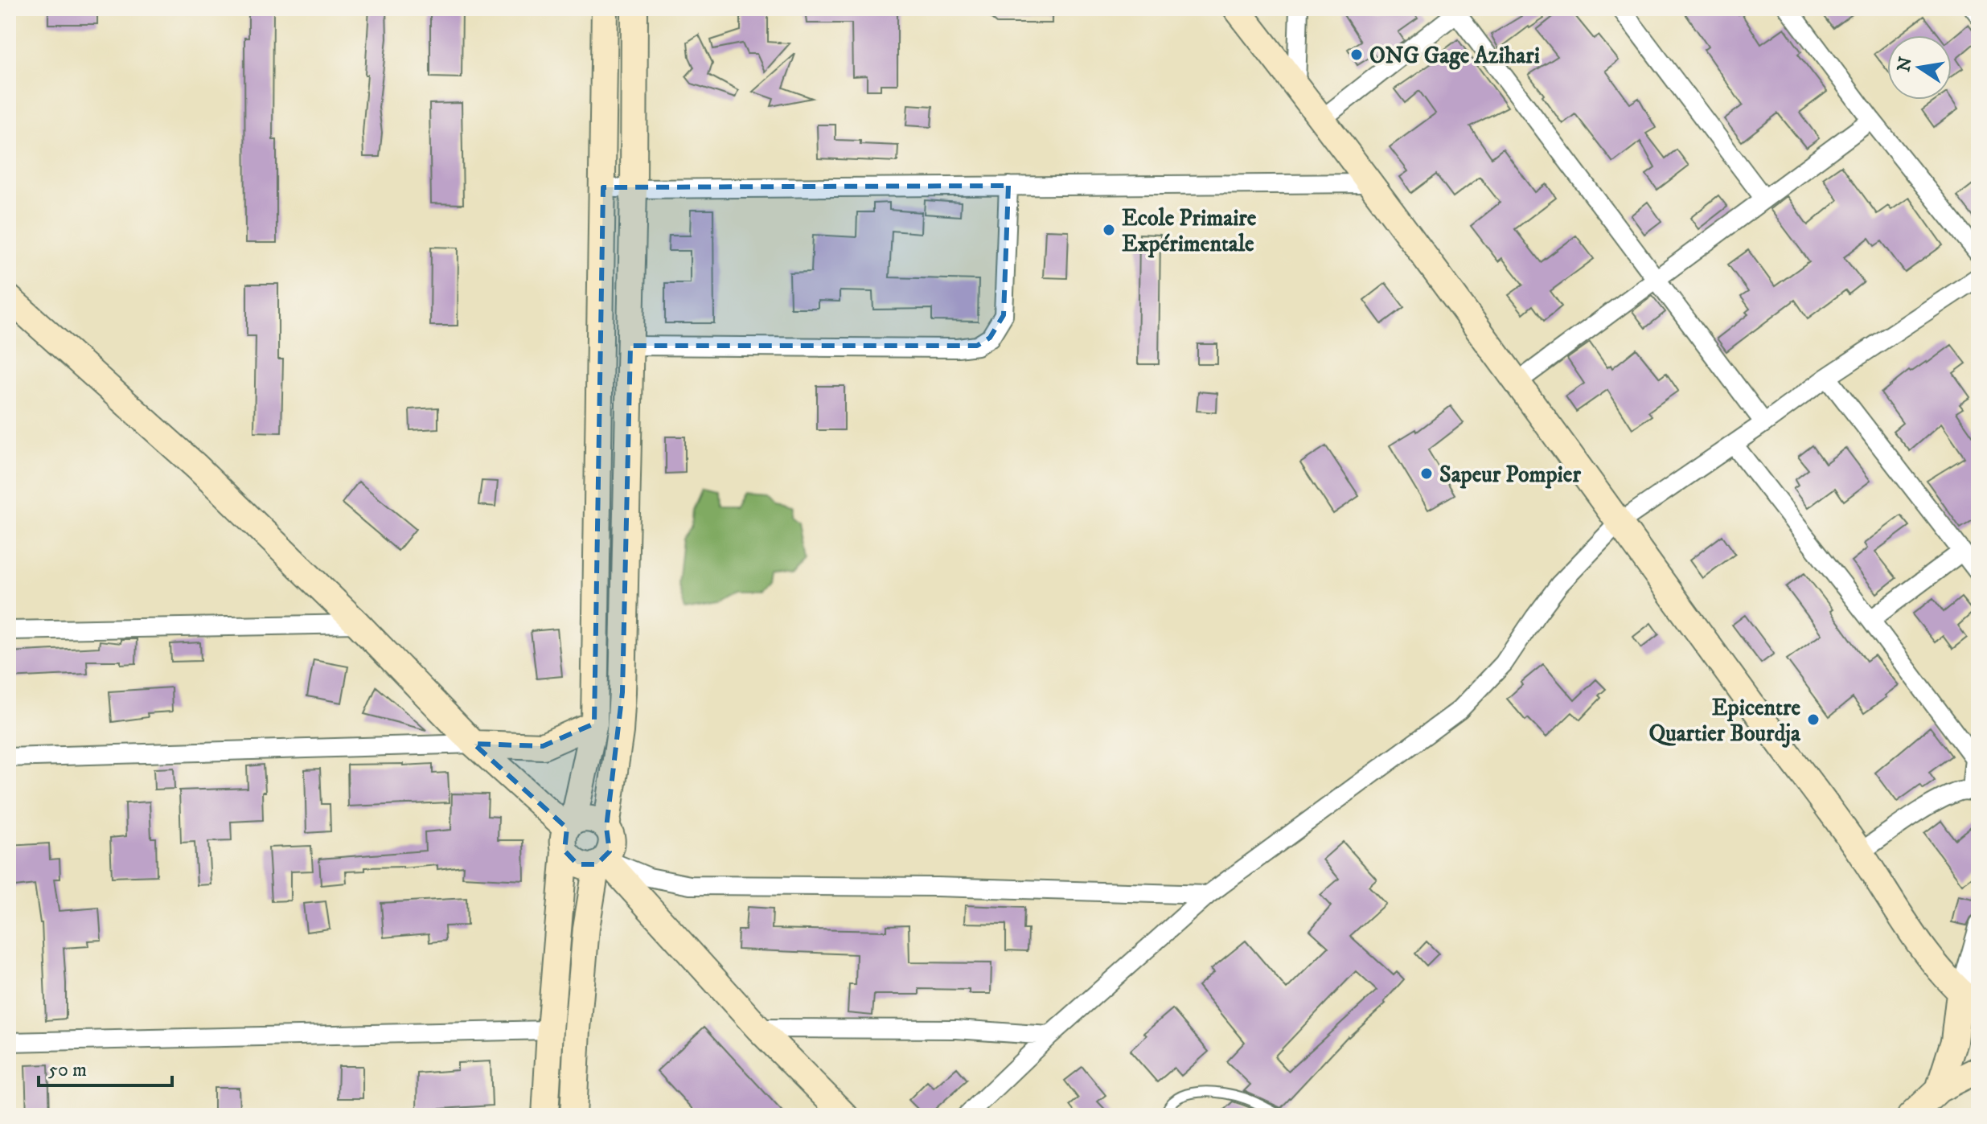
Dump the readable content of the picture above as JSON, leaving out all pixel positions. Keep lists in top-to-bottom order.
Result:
{
  "places": [
    "ONG Gage Azihari",
    "Ecole Primaire Expérimentale",
    "Sapeur Pompier",
    "Epicentre Quartier Bourdja"
  ],
  "scale_bar": "50 m",
  "north": "left"
}
